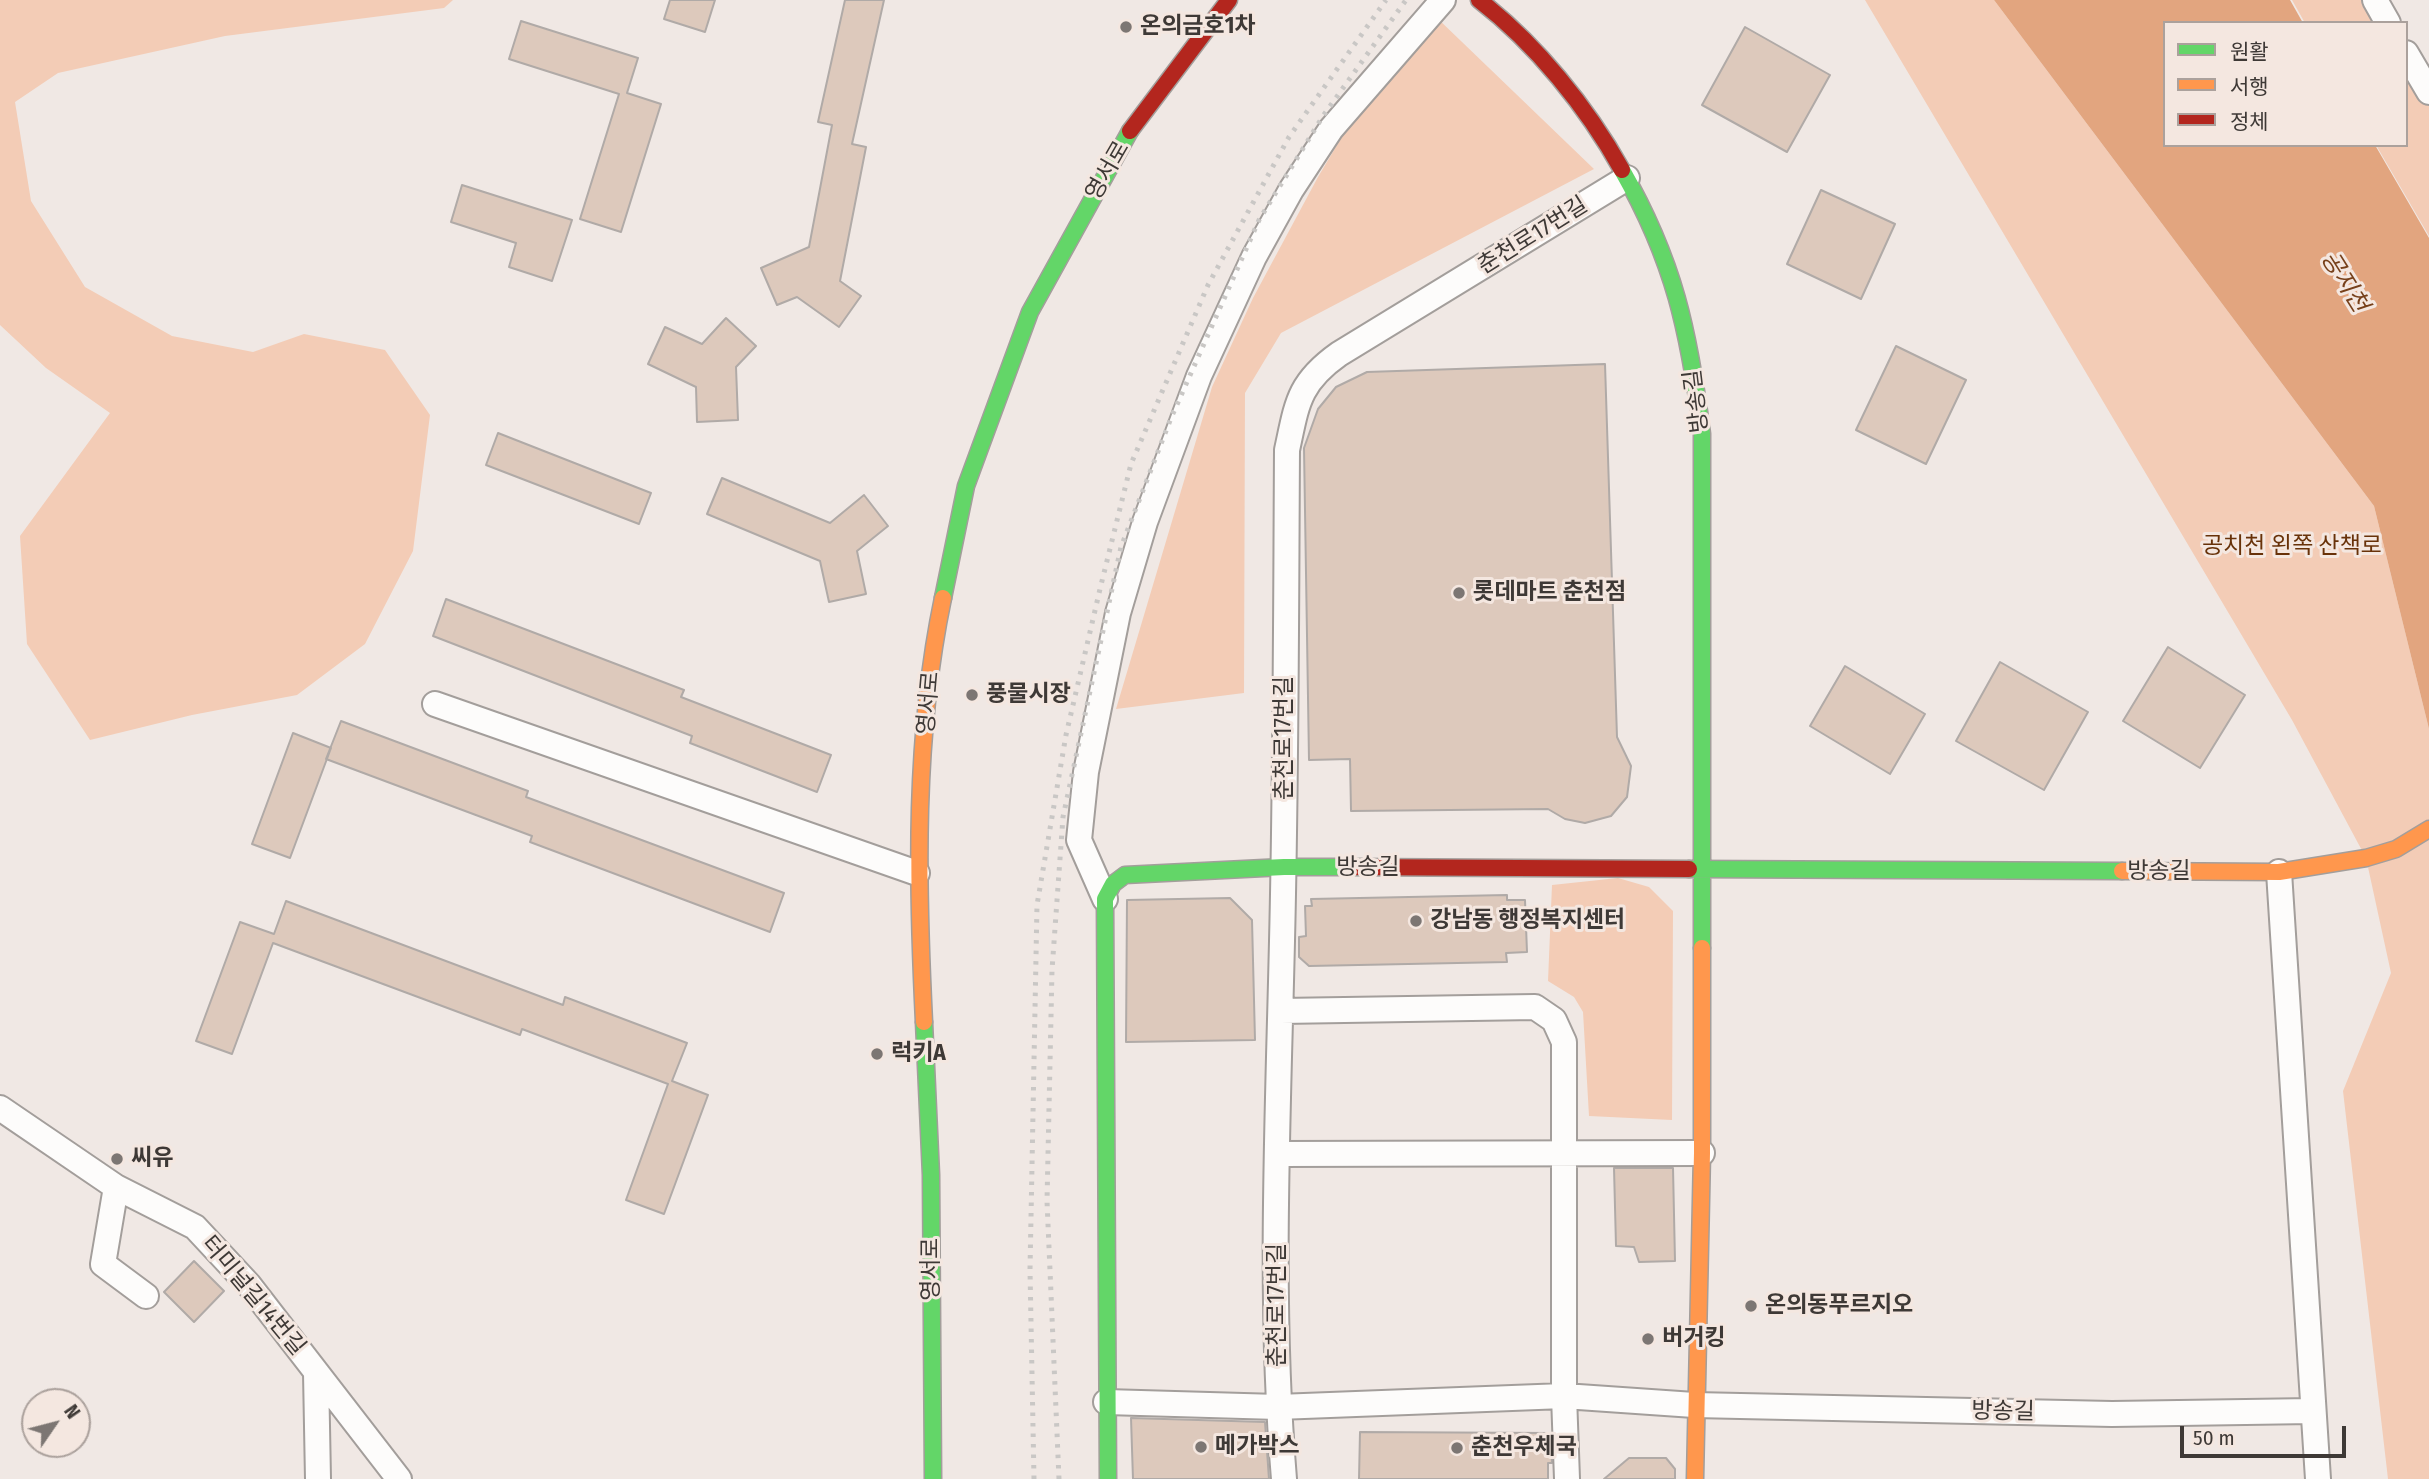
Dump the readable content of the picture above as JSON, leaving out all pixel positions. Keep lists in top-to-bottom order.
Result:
{
  "streets": {
    "street": [
      "영서로",
      "춘천로17번길",
      "방송길",
      "터미널길14번길"
    ]
  },
  "crossings": [
    ["춘천로17번길", "방송길"]
  ],
  "water": ["공지천"],
  "parks": ["공치천 왼쪽 산책로"],
  "places": [
    "온의금호1차",
    "롯데마트 춘천점",
    "풍물시장",
    "강남동 행정복지센터",
    "럭키A",
    "씨유",
    "온의동푸르지오",
    "버거킹",
    "메가박스",
    "춘천우체국"
  ],
  "legend": ["원활", "서행", "정체"],
  "scale_bar": "50 m",
  "north": "top right"
}
